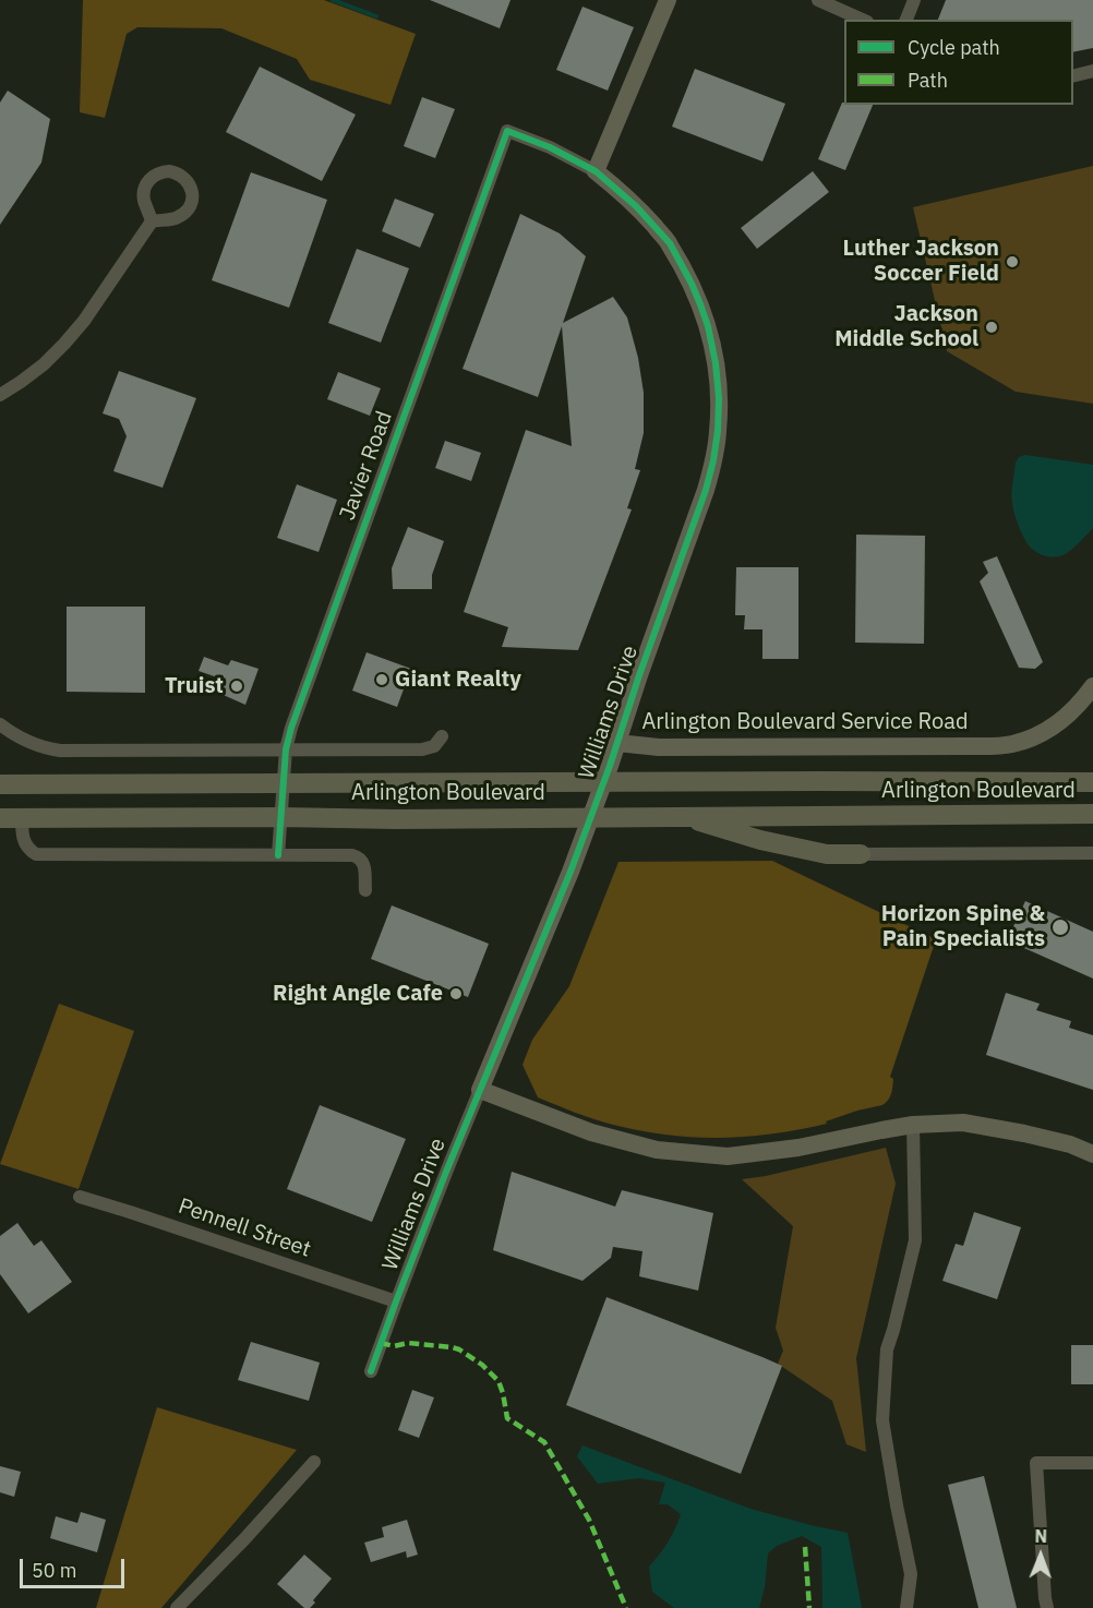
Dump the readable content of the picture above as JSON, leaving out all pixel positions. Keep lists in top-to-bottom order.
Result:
{
  "streets": {
    "main road": ["Arlington Boulevard"],
    "street": [
      "Javier Road",
      "Williams Drive",
      "Arlington Boulevard Service Road",
      "Pennell Street"
    ]
  },
  "crossings": [
    ["Javier Road", "Williams Drive"],
    ["Javier Road", "Arlington Boulevard"],
    ["Williams Drive", "Arlington Boulevard Service Road"],
    ["Williams Drive", "Arlington Boulevard"],
    ["Williams Drive", "Pennell Street"]
  ],
  "places": [
    "Luther Jackson Soccer Field",
    "Jackson Middle School",
    "Giant Realty",
    "Truist",
    "Horizon Spine & Pain Specialists",
    "Right Angle Cafe"
  ],
  "legend": ["Cycle path", "Path"],
  "scale_bar": "50 m",
  "north": "top"
}
